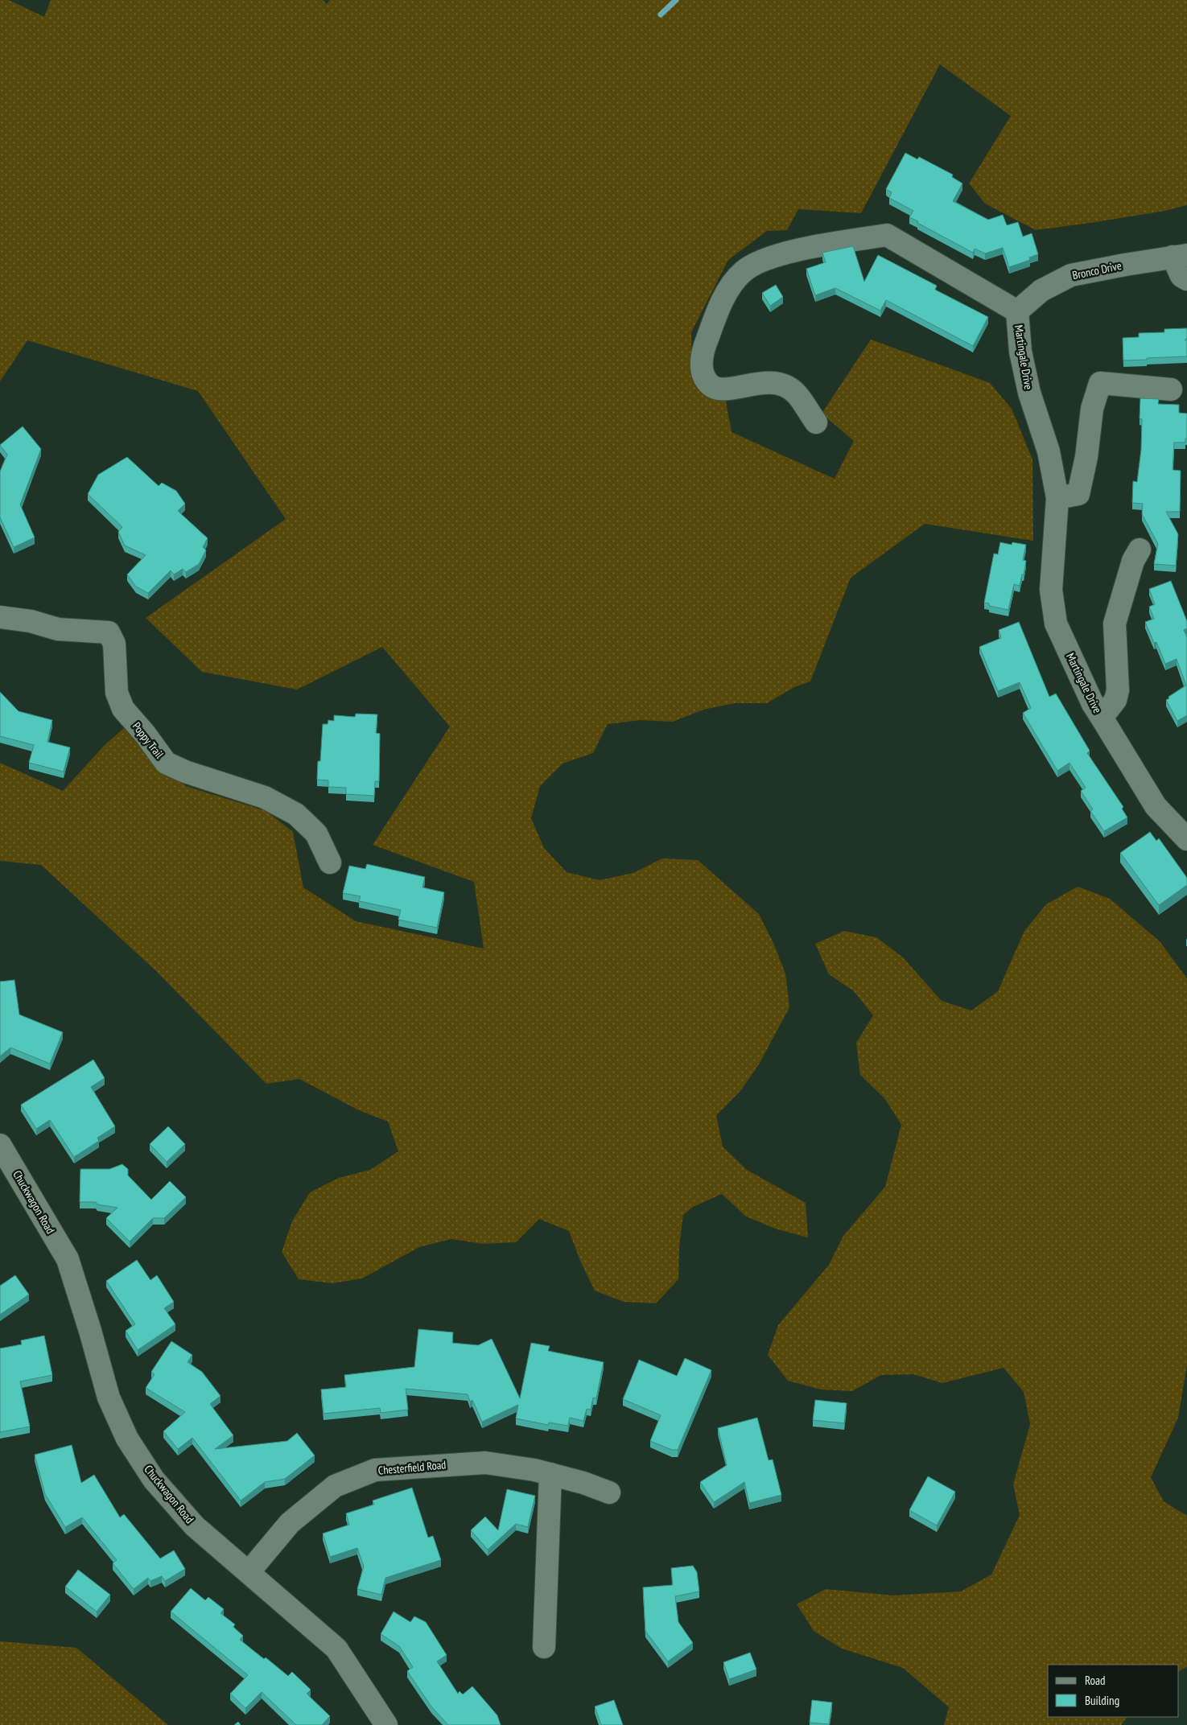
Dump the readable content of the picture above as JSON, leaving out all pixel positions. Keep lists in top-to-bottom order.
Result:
{
  "streets": {
    "street": [
      "Bronco Drive",
      "Martingale Drive",
      "Poppy Trail",
      "Chuckwagon Road",
      "Chesterfield Road"
    ]
  },
  "crossings": [
    ["Bronco Drive", "Martingale Drive"],
    ["Chuckwagon Road", "Chesterfield Road"]
  ],
  "legend": ["Road", "Building"]
}
